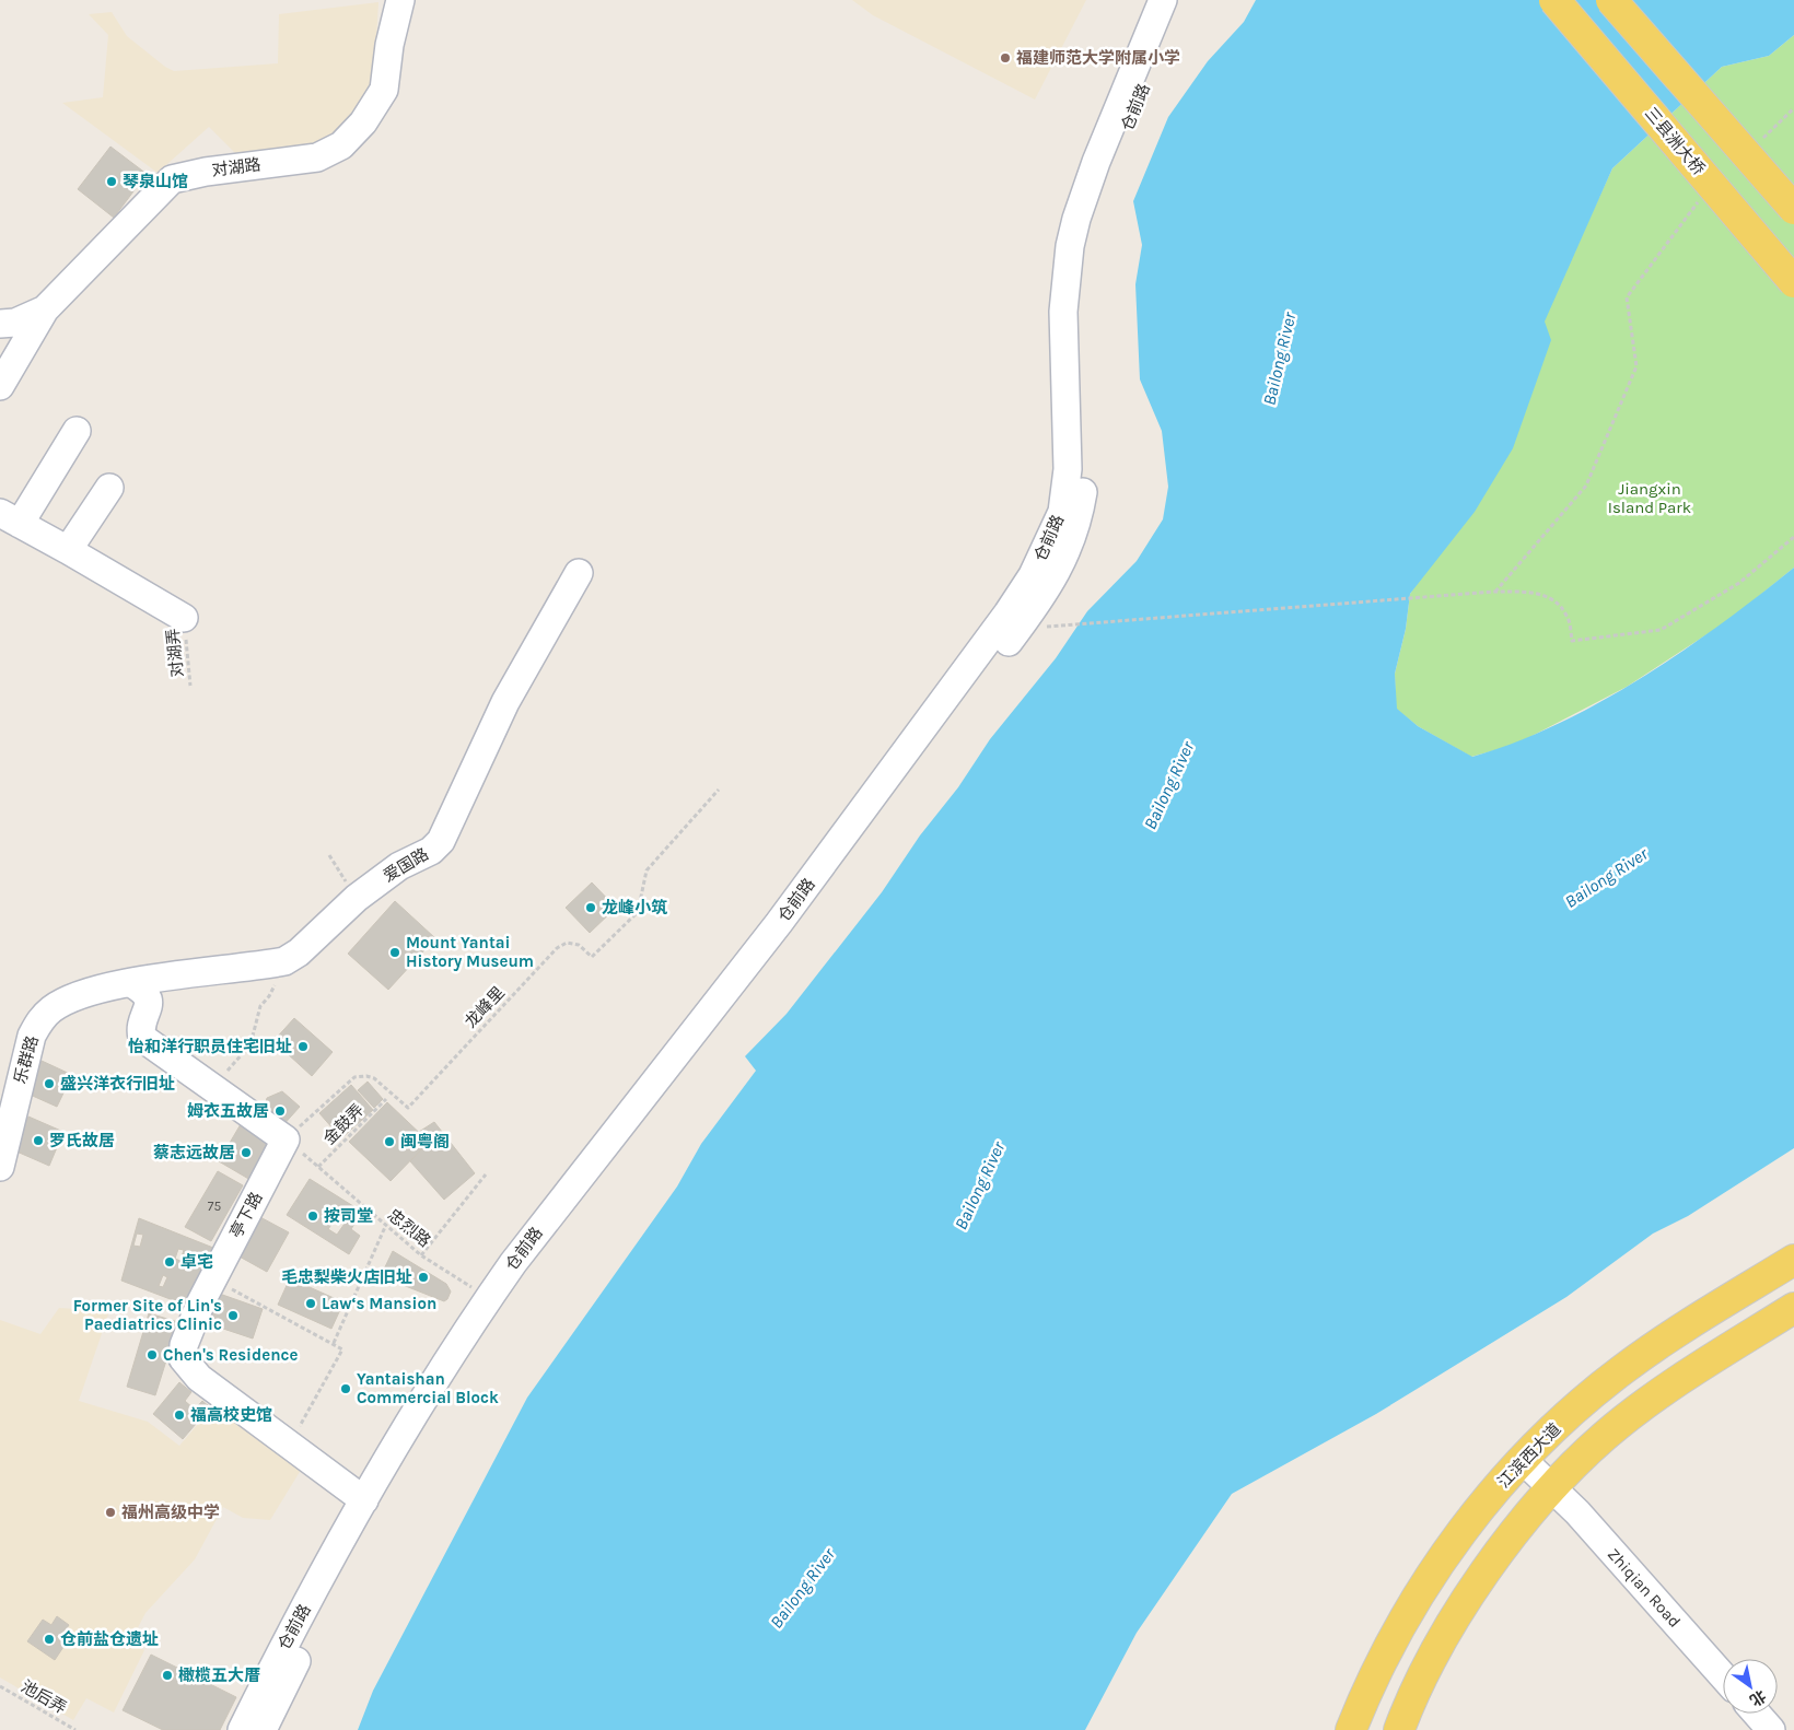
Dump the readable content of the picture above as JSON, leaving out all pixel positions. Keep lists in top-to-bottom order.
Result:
{
  "streets": {
    "main road": ["三县洲大桥", "江滨西大道"],
    "street": [
      "仓前路",
      "对湖路",
      "爱国路",
      "乐群路",
      "亭下路",
      "Zhiqian Road"
    ],
    "path": [
      "对湖弄",
      "龙峰里",
      "金鼓弄",
      "忠烈路",
      "池后弄"
    ]
  },
  "crossings": [
    ["仓前路", "亭下路"],
    ["爱国路", "乐群路"],
    ["龙峰里", "亭下路"],
    ["龙峰里", "忠烈路"],
    ["金鼓弄", "忠烈路"],
    ["亭下路", "忠烈路"],
    ["江滨西大道", "Zhiqian Road"]
  ],
  "water": ["Bailong River"],
  "parks": ["Jiangxin Island Park"],
  "places": [
    "福建师范大学附属小学",
    "琴泉山馆",
    "龙峰小筑",
    "Mount Yantai History Museum",
    "怡和洋行职员住宅旧址",
    "盛兴洋衣行旧址",
    "姆衣五故居",
    "罗氏故居",
    "闽粤阁",
    "蔡志远故居",
    "按司堂",
    "卓宅",
    "毛忠梨柴火店旧址",
    "Law‘s Mansion",
    "Former Site of Lin's Paediatrics Clinic",
    "Chen's Residence",
    "Yantaishan Commercial Block",
    "福高校史馆",
    "福州高级中学",
    "仓前盐仓遗址",
    "橄榄五大厝"
  ],
  "house_numbers": ["75"],
  "north": "bottom right"
}
